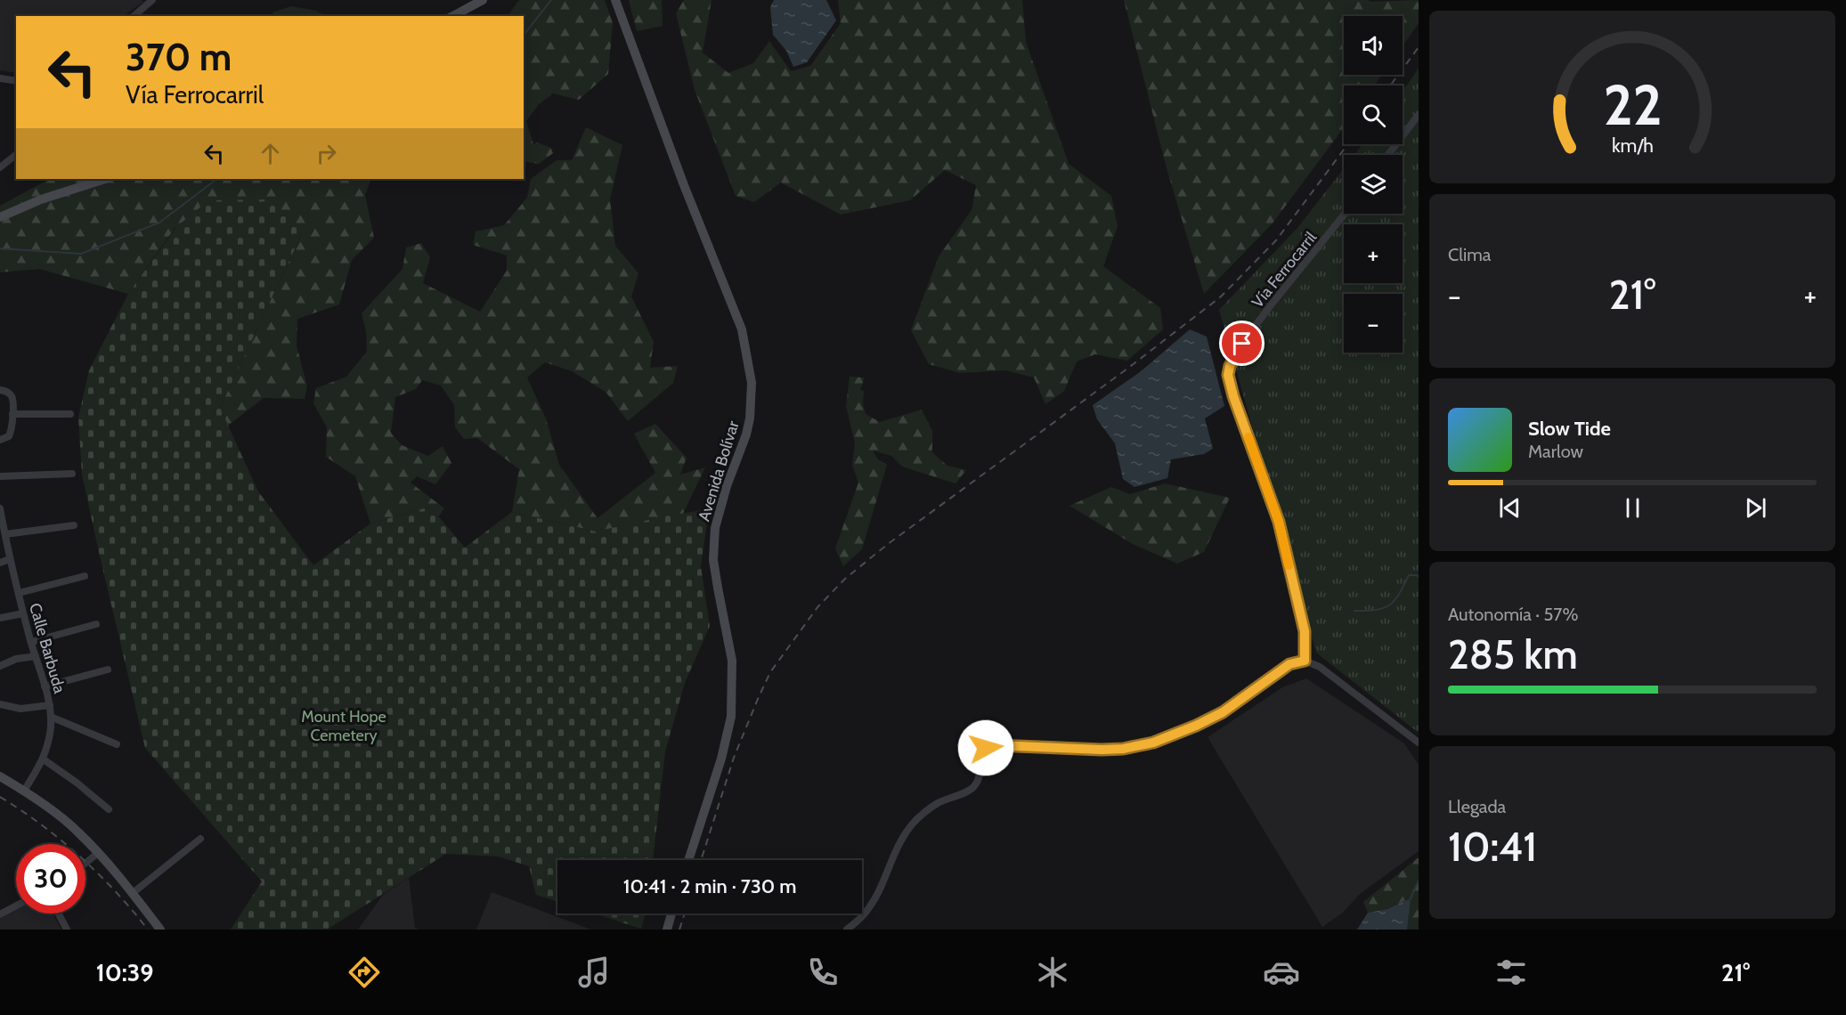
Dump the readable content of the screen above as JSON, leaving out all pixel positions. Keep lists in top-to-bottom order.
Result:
{
  "streets": {
    "main road": ["Avenida Bolívar"],
    "street": ["Vía Ferrocarril", "Calle Barbuda"]
  },
  "parks": ["Mount Hope Cemetery"],
  "page": {
    "map_buttons": ["+", "−"],
    "turn": ["370 m", "Vía Ferrocarril"],
    "tile": [
      "Clima",
      ["Autonomía · 57%", "285 km"],
      ["Llegada", "10:41"]
    ],
    "heat": ["−", "21°", "+"],
    "song": ["Slow Tide", "Marlow"],
    "limit": "30",
    "trip": "10:41 · 2 min · 730 m",
    "tabs": ["10:39", "21°"],
    "gauge": ["22", "km/h"]
  }
}
